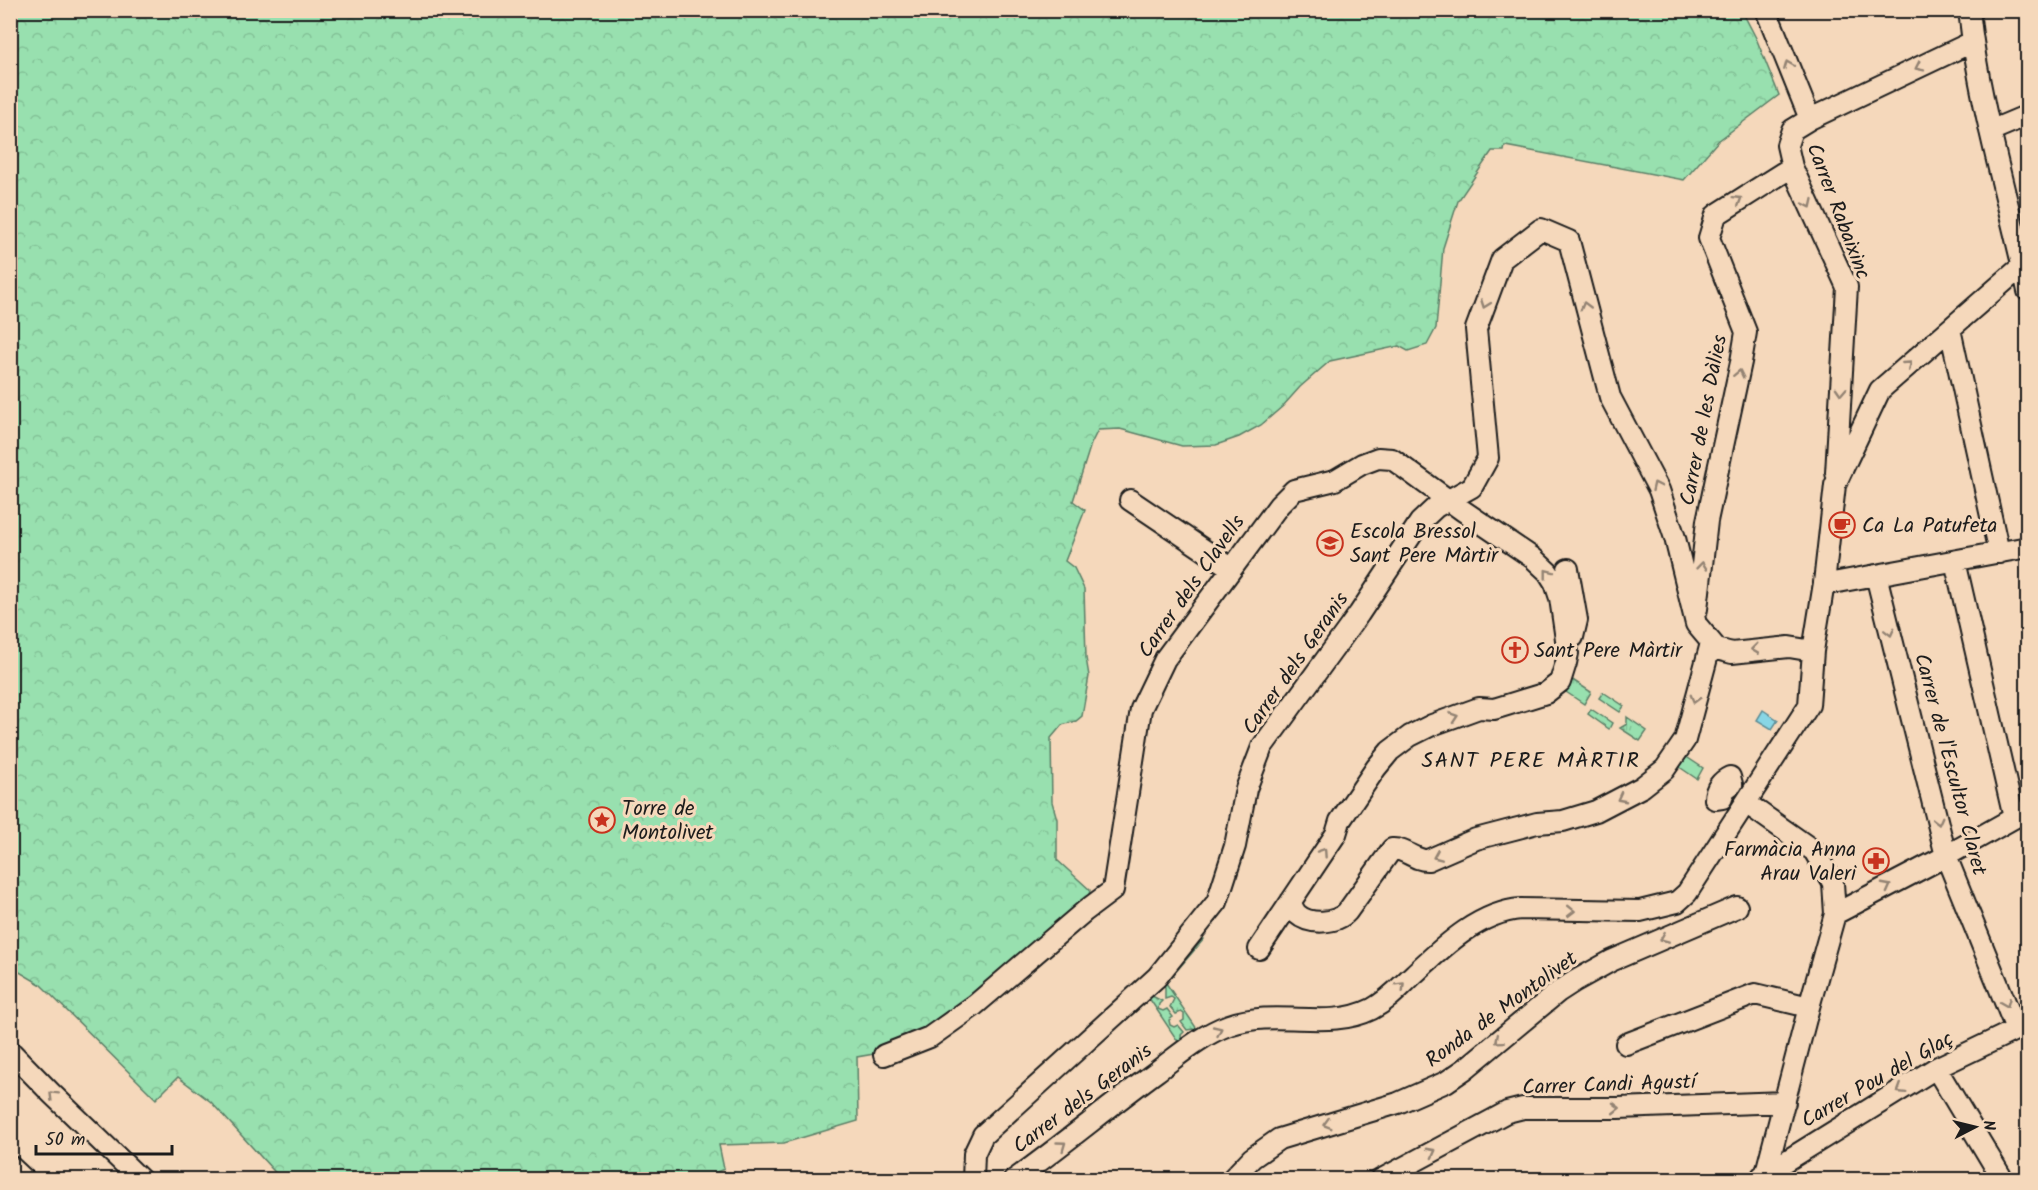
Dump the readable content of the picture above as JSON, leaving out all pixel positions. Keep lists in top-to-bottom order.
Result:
{
  "streets": {
    "street": [
      "Carrer Rabaixinc",
      "Carrer de les Dàlies",
      "Carrer dels Clavells",
      "Carrer dels Geranis",
      "Carrer de l'Escultor Claret",
      "Ronda de Montolivet",
      "Carrer Pou del Glaç",
      "Carrer Candi Agustí"
    ]
  },
  "crossings": [
    ["Carrer Rabaixinc", "Carrer de les Dàlies"],
    ["Carrer de les Dàlies", "Carrer dels Geranis"],
    ["Carrer dels Clavells", "Carrer dels Geranis"],
    ["Carrer de l'Escultor Claret", "Carrer Pou del Glaç"]
  ],
  "one_way": ["Carrer de les Dàlies", "Ronda de Montolivet", "Carrer Pou del Glaç"],
  "districts": ["SANT PERE MÀRTIR"],
  "places": {
    "cafe": ["Ca La Patufeta"],
    "school or university": ["Escola Bressol Sant Pere Màrtir"],
    "church": ["Sant Pere Màrtir"],
    "place": ["Torre de Montolivet"],
    "pharmacy": ["Farmàcia Anna Arau Valeri"]
  },
  "scale_bar": "50 m",
  "north": "right"
}
